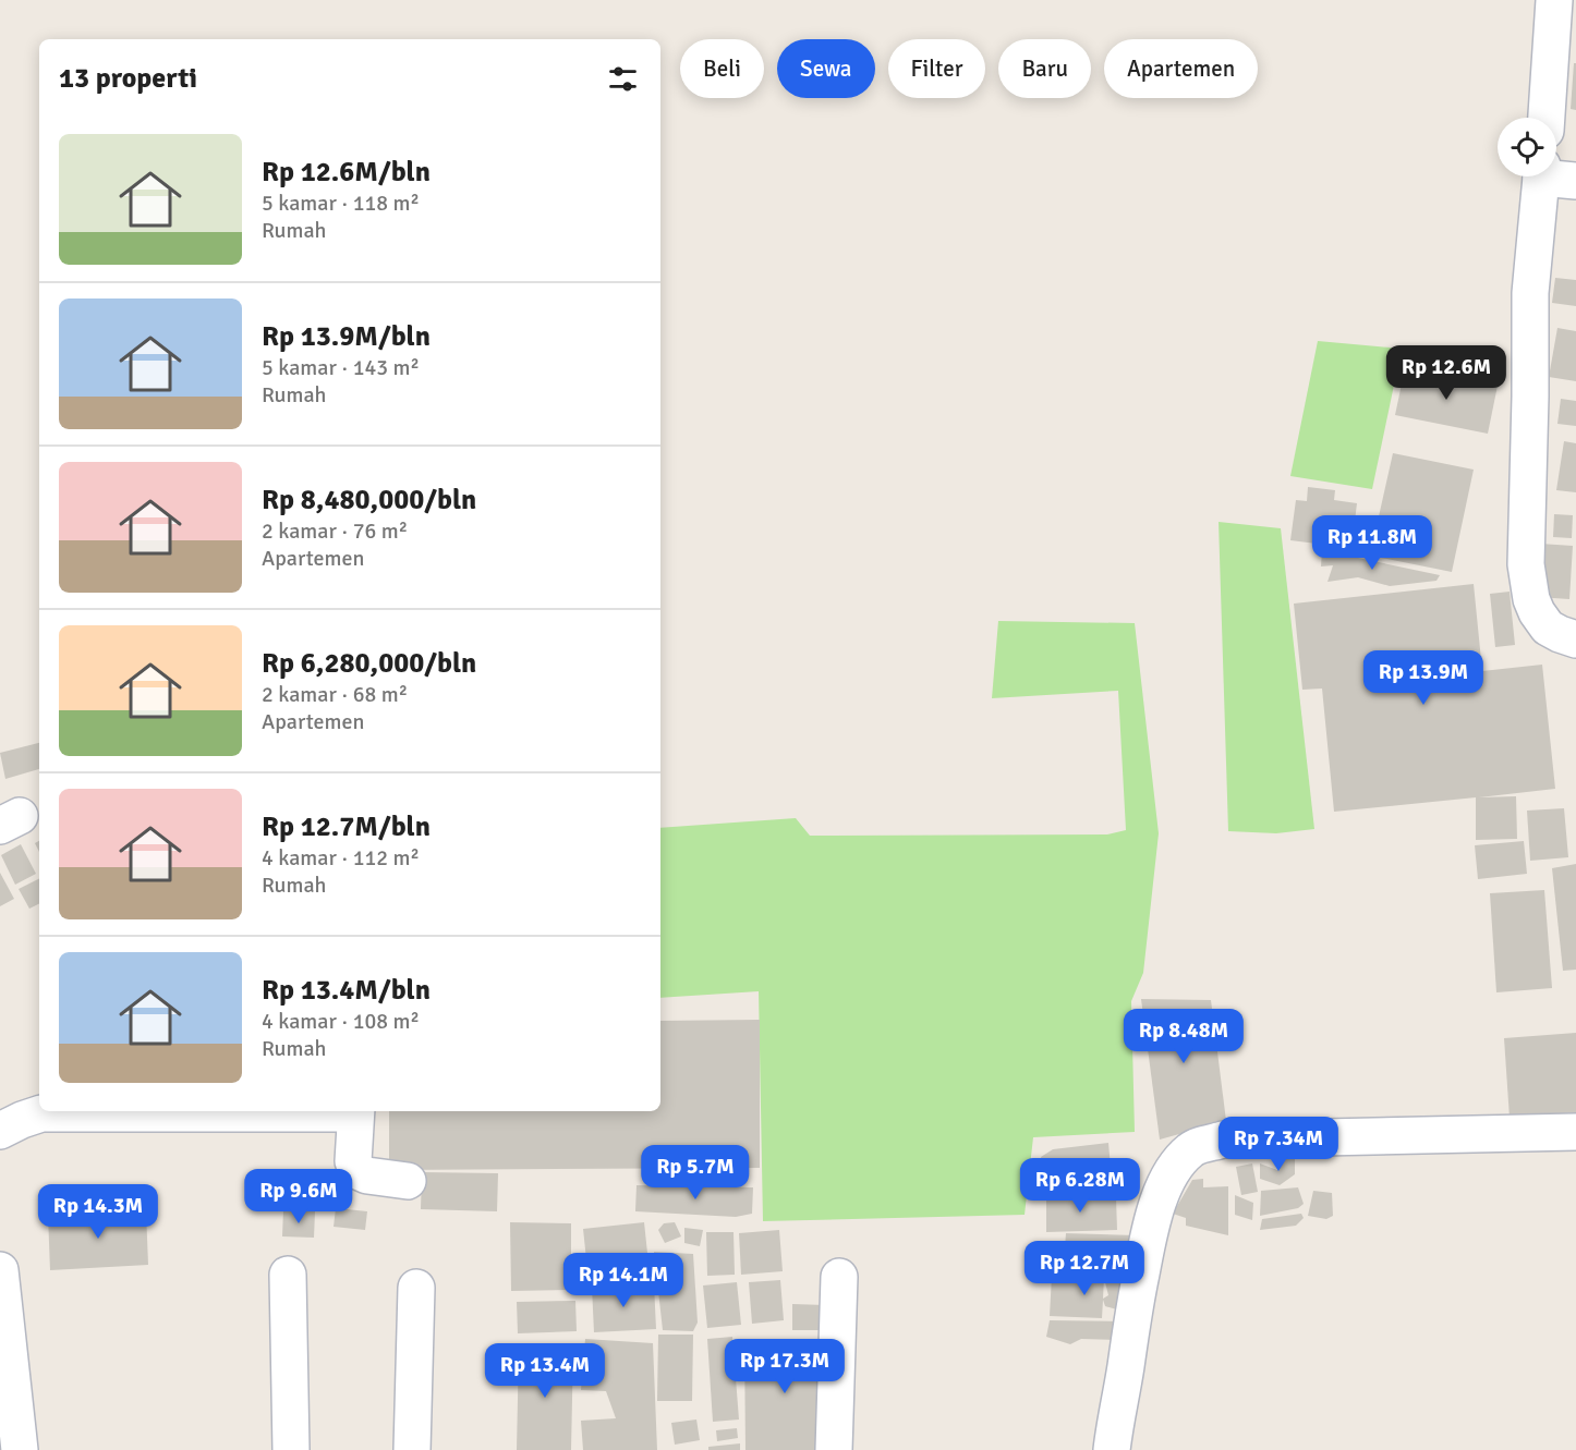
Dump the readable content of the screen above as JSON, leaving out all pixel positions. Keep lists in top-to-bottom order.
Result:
{
  "page": {
    "chip": [
      "Beli",
      "Sewa",
      "Filter",
      "Baru",
      "Apartemen"
    ],
    "heading": "13 properti",
    "list": [
      {
        "name": "Rp 12.6M/bln",
        "note": "5 kamar · 118 m² · Rumah"
      },
      {
        "name": "Rp 13.9M/bln",
        "note": "5 kamar · 143 m² · Rumah"
      },
      {
        "name": "Rp 8,480,000/bln",
        "note": "2 kamar · 76 m² · Apartemen"
      },
      {
        "name": "Rp 6,280,000/bln",
        "note": "2 kamar · 68 m² · Apartemen"
      },
      {
        "name": "Rp 12.7M/bln",
        "note": "4 kamar · 112 m² · Rumah"
      },
      {
        "name": "Rp 13.4M/bln",
        "note": "4 kamar · 108 m² · Rumah"
      }
    ],
    "price": [
      "Rp 12.6M",
      "Rp 11.8M",
      "Rp 13.9M",
      "Rp 8.48M",
      "Rp 7.34M",
      "Rp 5.7M",
      "Rp 6.28M",
      "Rp 9.6M",
      "Rp 14.3M",
      "Rp 12.7M",
      "Rp 14.1M",
      "Rp 17.3M",
      "Rp 13.4M"
    ]
  }
}
